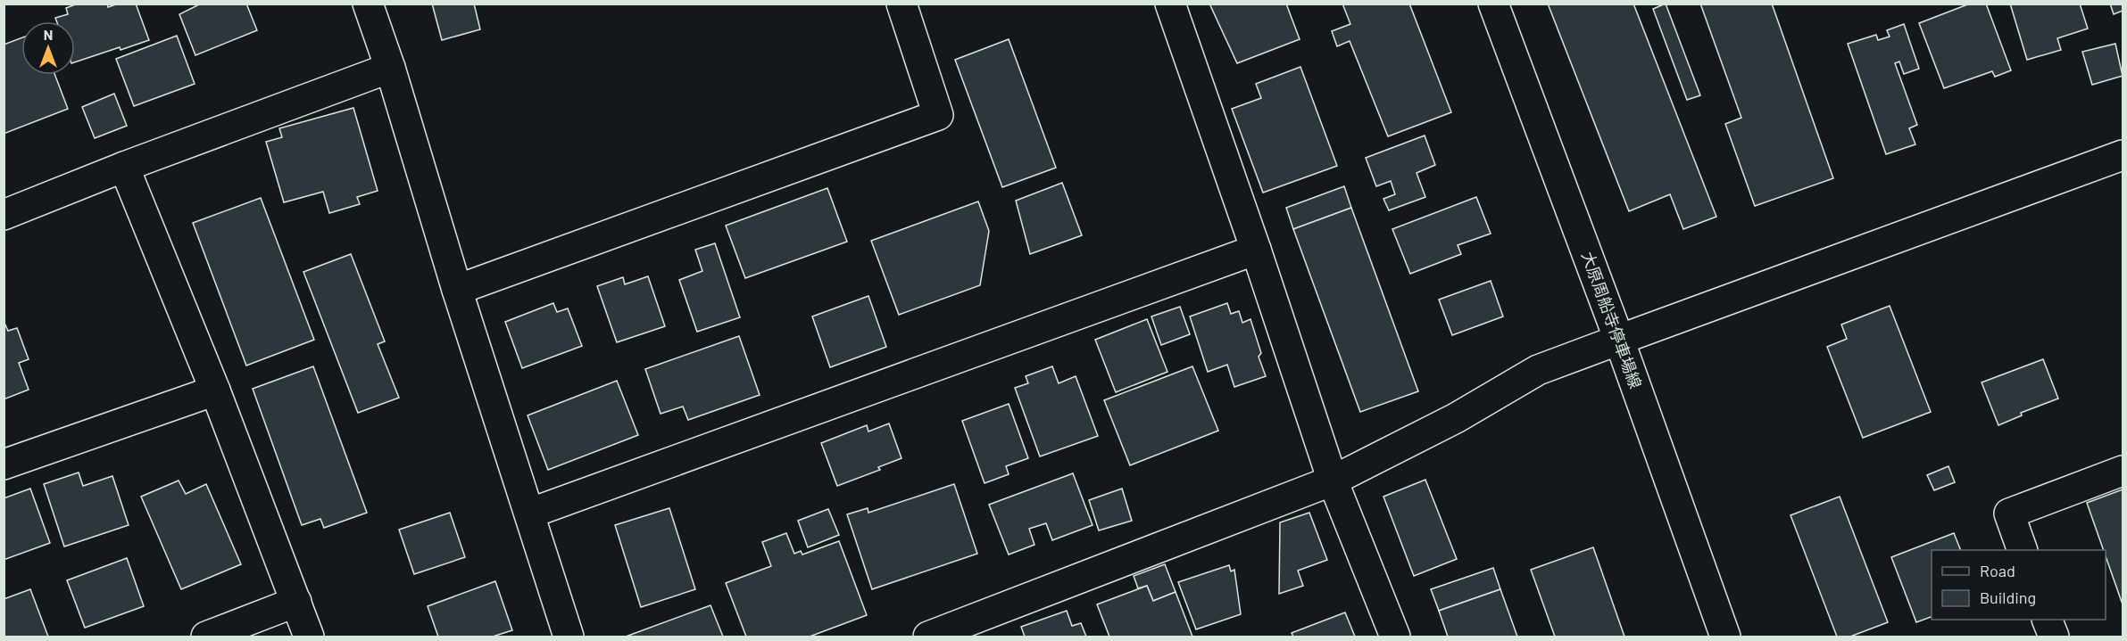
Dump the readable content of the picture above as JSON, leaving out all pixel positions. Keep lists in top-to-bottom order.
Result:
{
  "streets": {
    "street": ["大原周船寺停車場線"]
  },
  "legend": ["Road", "Building"],
  "north": "top"
}
